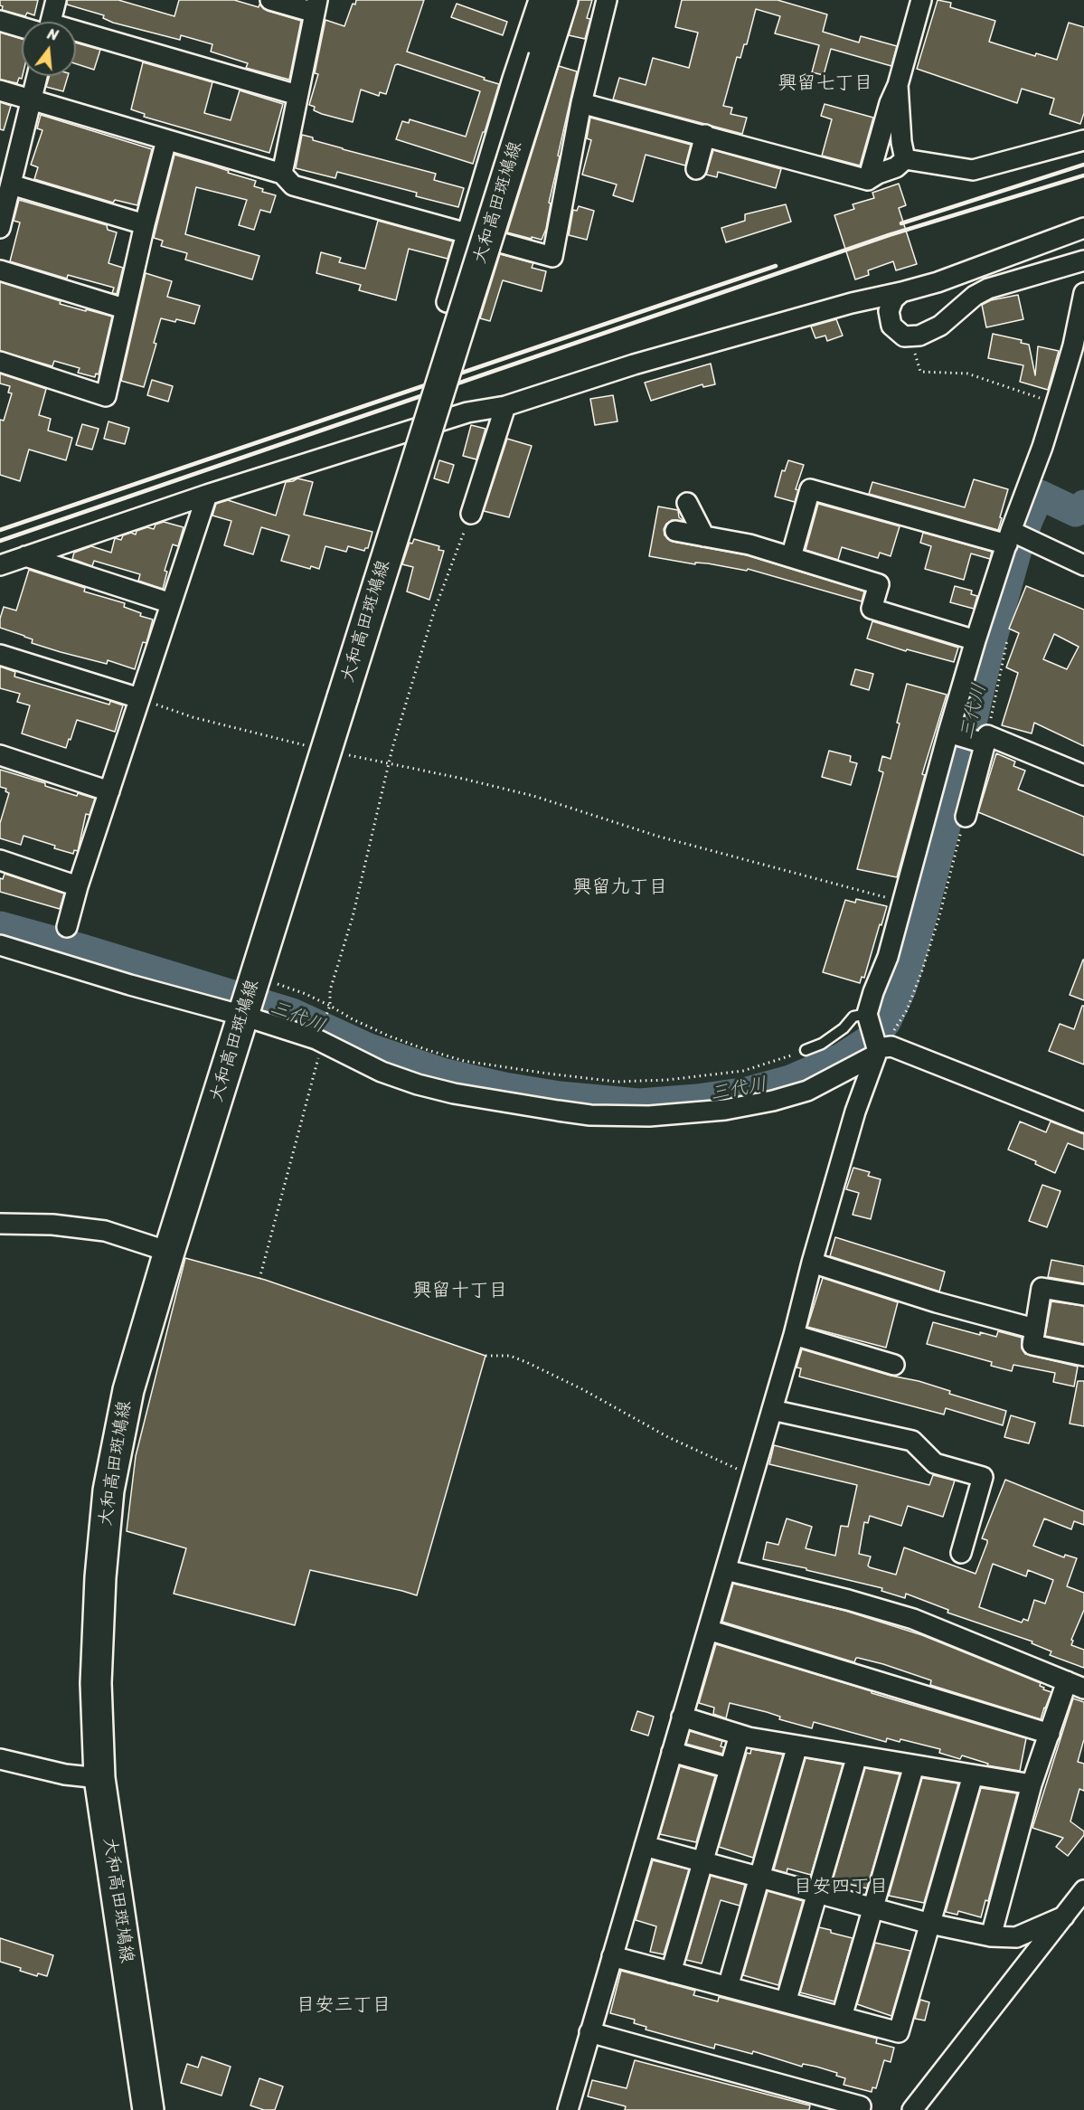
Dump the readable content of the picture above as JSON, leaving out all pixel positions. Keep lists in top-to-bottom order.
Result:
{
  "streets": {
    "main road": ["大和高田斑鳩線"]
  },
  "districts": [
    "興留七丁目",
    "興留九丁目",
    "興留十丁目",
    "目安四丁目",
    "目安三丁目"
  ],
  "water": ["三代川"],
  "north": "top"
}
